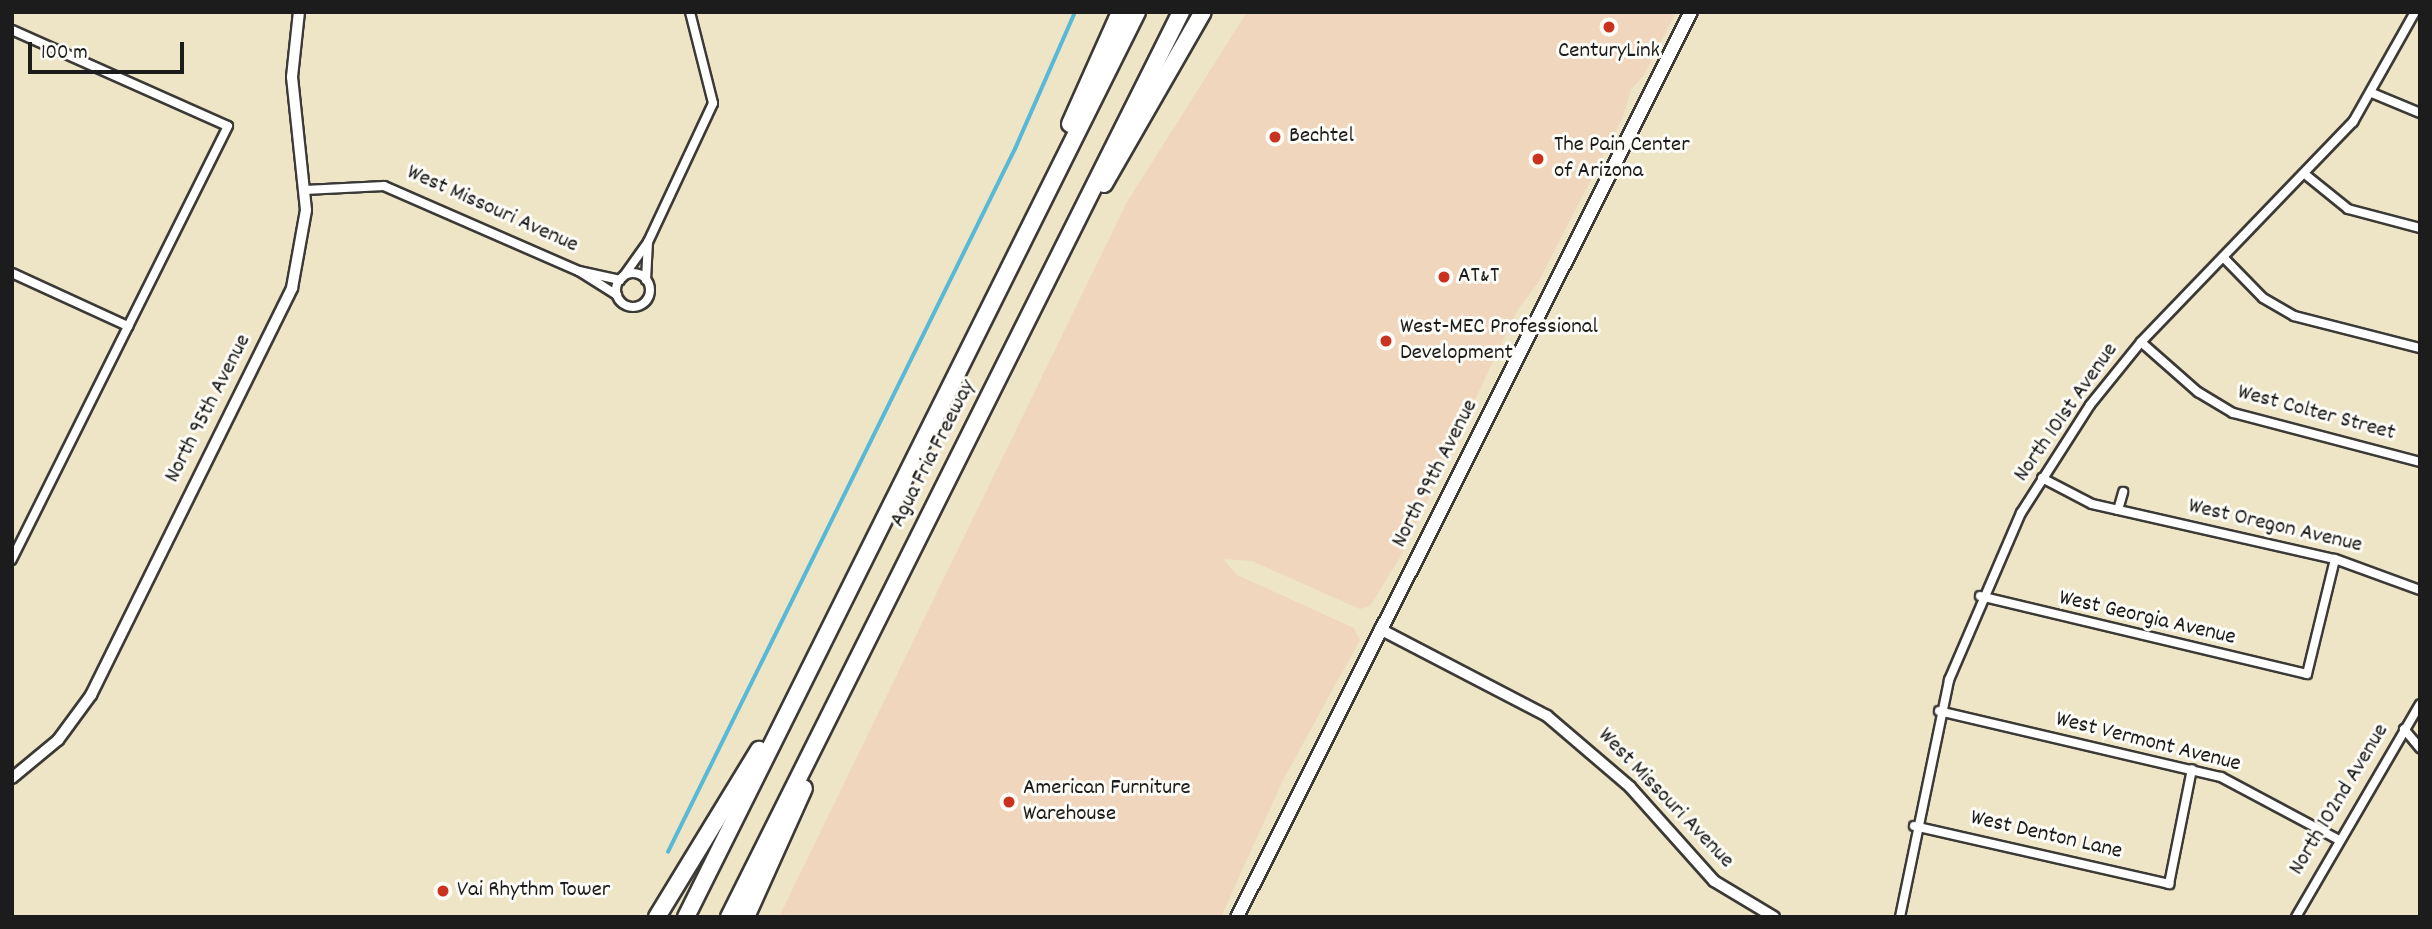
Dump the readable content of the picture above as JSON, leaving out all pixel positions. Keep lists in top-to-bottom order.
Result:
{
  "streets": {
    "highway": ["Agua Fria Freeway"],
    "main road": ["North 99th Avenue"],
    "street": [
      "West Missouri Avenue",
      "North 95th Avenue",
      "North 101st Avenue",
      "West Colter Street",
      "West Oregon Avenue",
      "West Georgia Avenue",
      "West Vermont Avenue",
      "North 102nd Avenue",
      "West Denton Lane"
    ]
  },
  "crossings": [
    ["West Missouri Avenue", "North 95th Avenue"],
    ["West Missouri Avenue", "North 99th Avenue"],
    ["North 101st Avenue", "West Colter Street"],
    ["North 101st Avenue", "West Oregon Avenue"],
    ["North 101st Avenue", "West Georgia Avenue"],
    ["North 101st Avenue", "West Vermont Avenue"],
    ["North 101st Avenue", "West Denton Lane"],
    ["West Oregon Avenue", "West Georgia Avenue"],
    ["West Vermont Avenue", "North 102nd Avenue"],
    ["West Vermont Avenue", "West Denton Lane"]
  ],
  "places": [
    "CenturyLink",
    "Bechtel",
    "The Pain Center of Arizona",
    "AT&T",
    "West-MEC Professional Development",
    "American Furniture Warehouse",
    "Vai Rhythm Tower"
  ],
  "scale_bar": "100 m"
}
